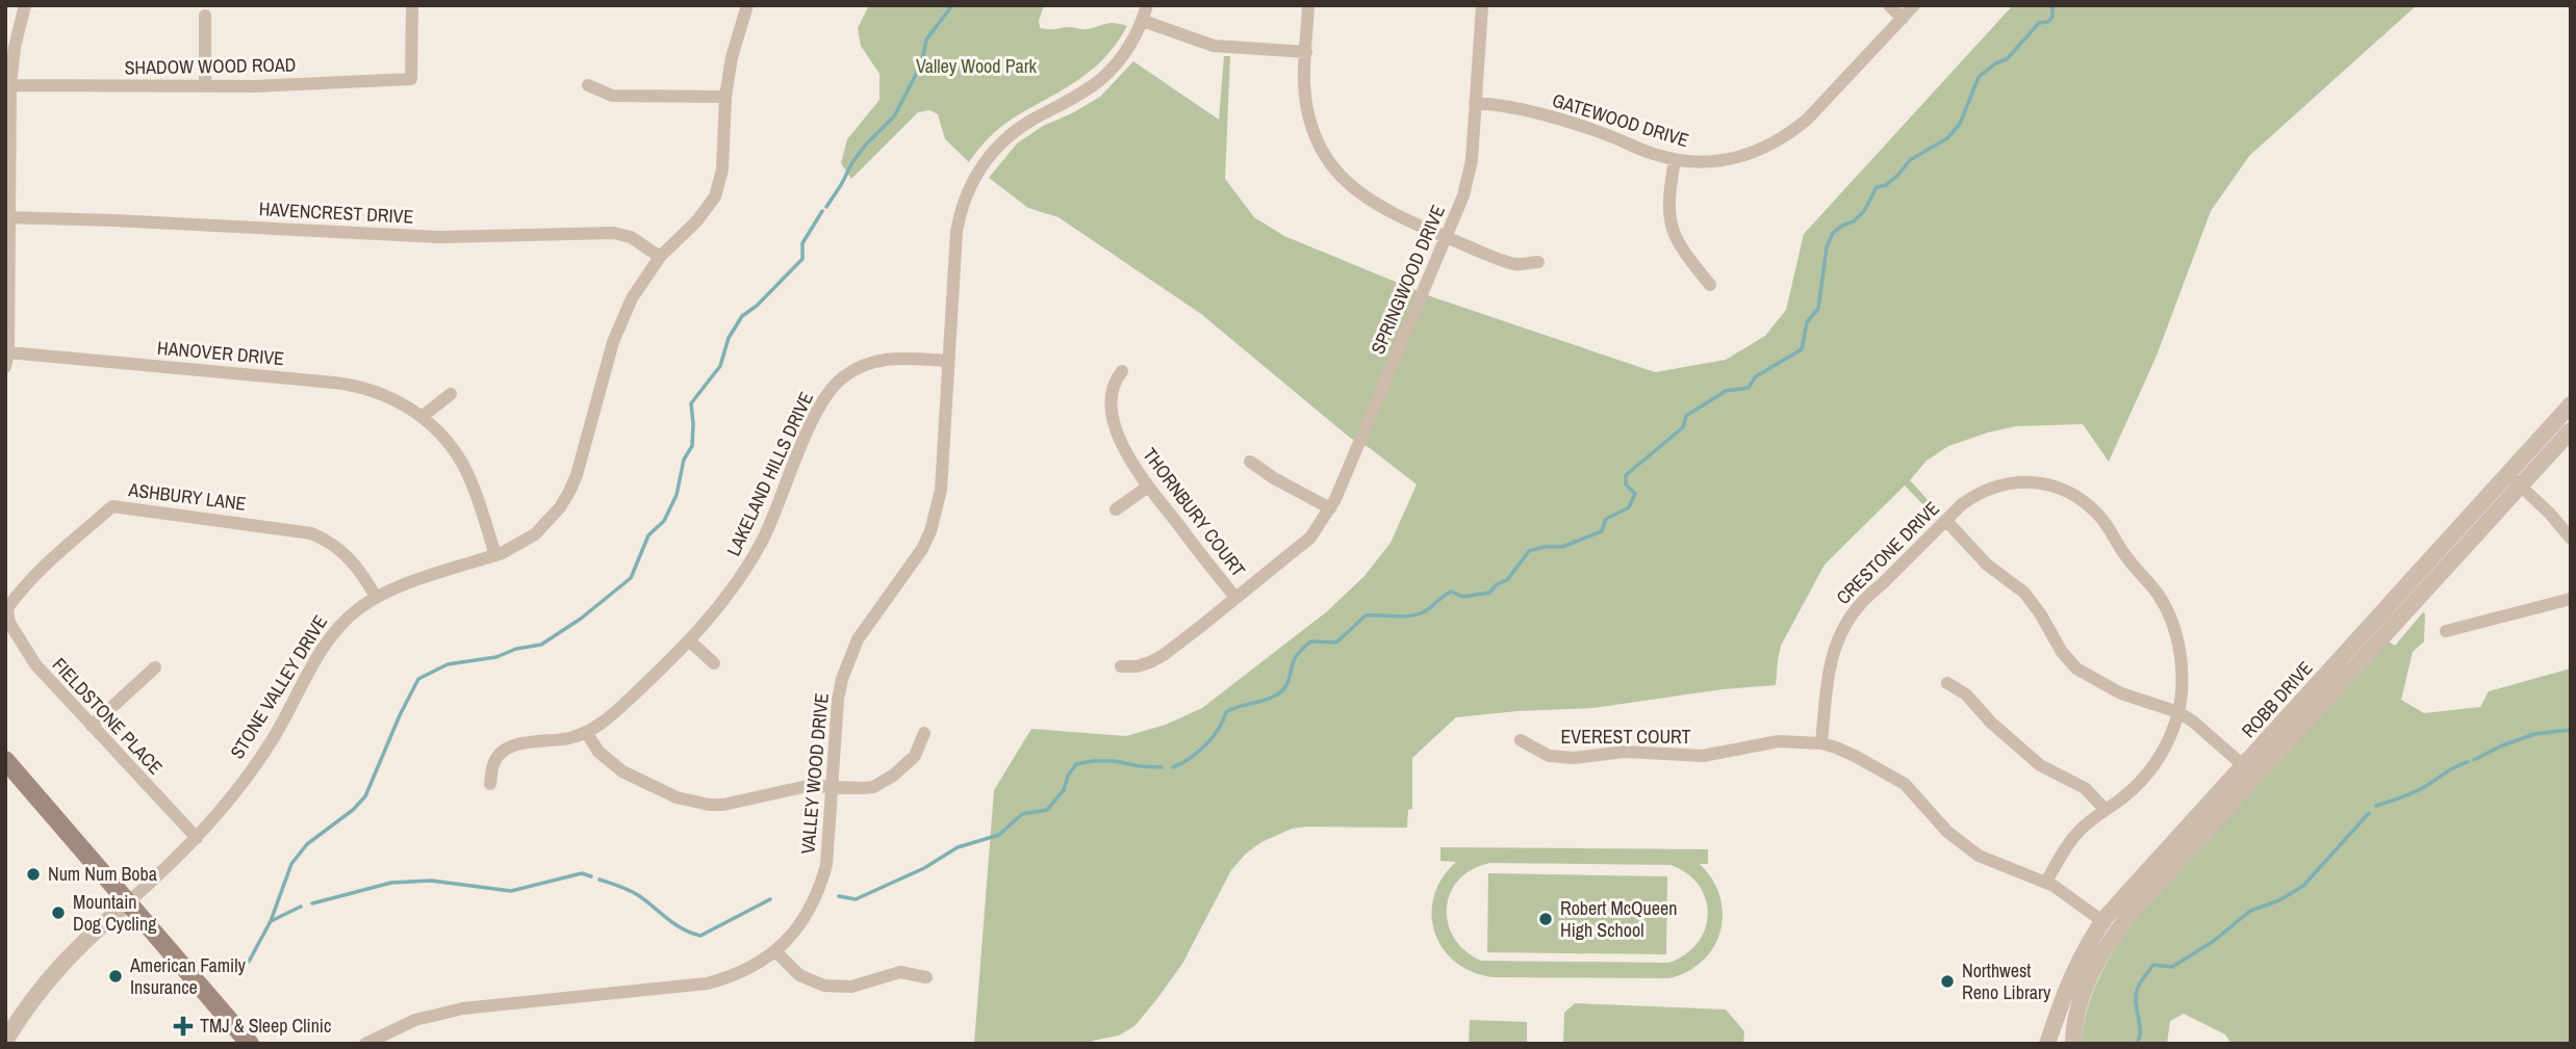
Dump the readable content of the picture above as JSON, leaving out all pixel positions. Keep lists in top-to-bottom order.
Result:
{
  "streets": {
    "street": [
      "SHADOW WOOD ROAD",
      "GATEWOOD DRIVE",
      "HAVENCREST DRIVE",
      "SPRINGWOOD DRIVE",
      "HANOVER DRIVE",
      "LAKELAND HILLS DRIVE",
      "ASHBURY LANE",
      "THORNBURY COURT",
      "CRESTONE DRIVE",
      "STONE VALLEY DRIVE",
      "ROBB DRIVE",
      "FIELDSTONE PLACE",
      "EVEREST COURT",
      "VALLEY WOOD DRIVE"
    ]
  },
  "crossings": [
    ["GATEWOOD DRIVE", "SPRINGWOOD DRIVE"],
    ["HAVENCREST DRIVE", "STONE VALLEY DRIVE"],
    ["SPRINGWOOD DRIVE", "THORNBURY COURT"],
    ["HANOVER DRIVE", "STONE VALLEY DRIVE"],
    ["LAKELAND HILLS DRIVE", "VALLEY WOOD DRIVE"],
    ["ASHBURY LANE", "STONE VALLEY DRIVE"],
    ["ASHBURY LANE", "FIELDSTONE PLACE"],
    ["CRESTONE DRIVE", "EVEREST COURT"],
    ["STONE VALLEY DRIVE", "FIELDSTONE PLACE"],
    ["ROBB DRIVE", "EVEREST COURT"]
  ],
  "parks": ["Valley Wood Park"],
  "places": {
    "other": [
      "Num Num Boba",
      "Mountain Dog Cycling",
      "Robert McQueen High School",
      "American Family Insurance",
      "Northwest Reno Library"
    ],
    "health": ["TMJ & Sleep Clinic"]
  }
}
